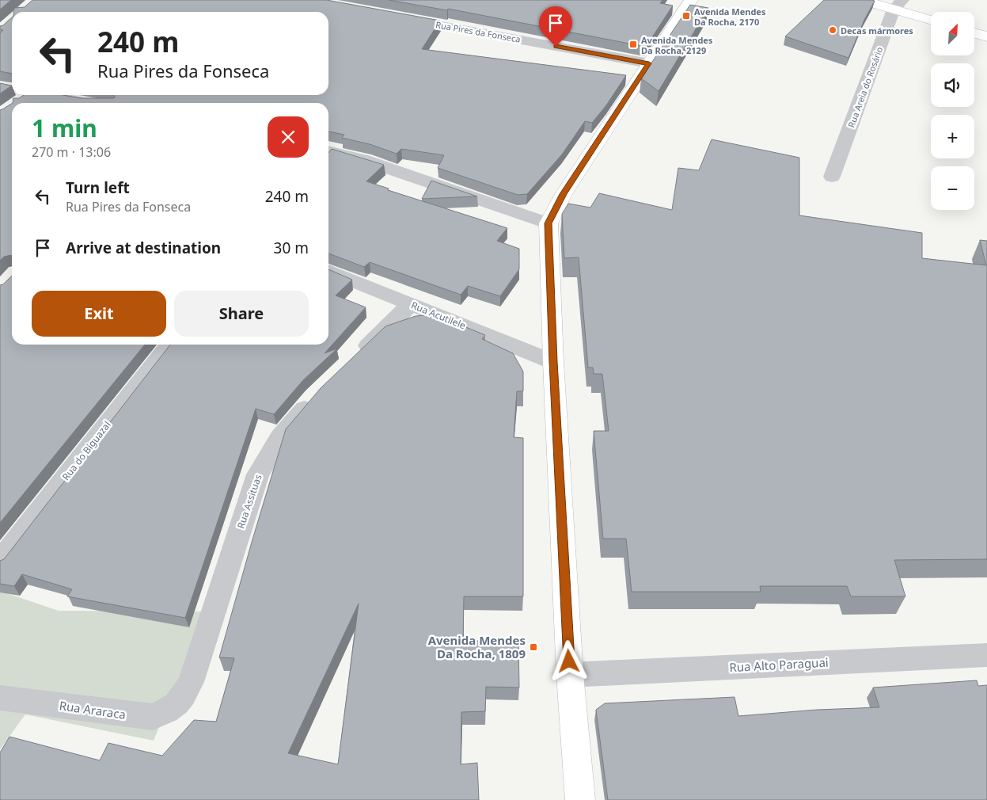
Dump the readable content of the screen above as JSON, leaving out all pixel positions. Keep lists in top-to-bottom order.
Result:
{
  "streets": {
    "street": [
      "Rua Pires da Fonseca",
      "Rua Areia do Rosário",
      "Rua Acutilele",
      "Rua do Biguazal",
      "Rua Assituas",
      "Rua Alto Paraguai",
      "Rua Araraca"
    ]
  },
  "crossings": [
    ["Rua Assituas", "Rua Araraca"]
  ],
  "places": {
    "transit": ["Avenida Mendes Da Rocha, 2170", "Avenida Mendes Da Rocha, 2129", "Avenida Mendes Da Rocha, 1809"],
    "other": ["Decas mármores"]
  },
  "north": "top right",
  "page": {
    "map_buttons": ["+", "−"],
    "turn": ["240 m", "Rua Pires da Fonseca"],
    "heading": ["1 min", "270 m · 13:06"],
    "list": [
      {
        "name": "Turn left",
        "note": "Rua Pires da Fonseca",
        "value": "240 m"
      },
      {
        "name": "Arrive at destination",
        "value": "30 m"
      }
    ],
    "buttons": ["Exit", "Share"]
  }
}
